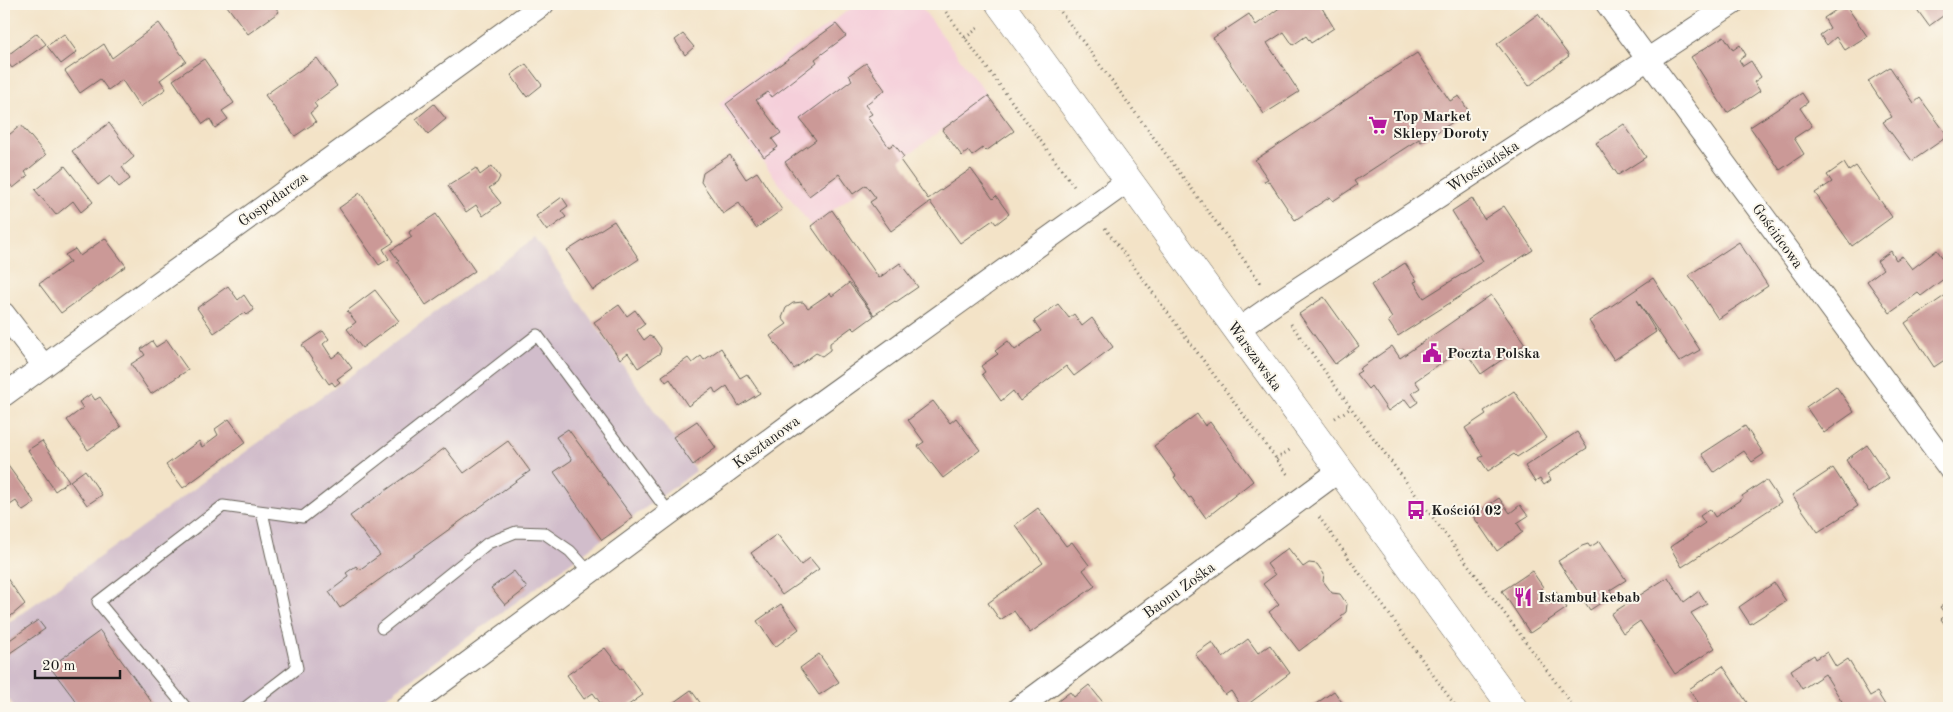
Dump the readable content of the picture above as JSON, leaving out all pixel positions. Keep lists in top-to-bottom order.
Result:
{
  "streets": {
    "street": [
      "Włościańska",
      "Gospodarcza",
      "Gościńcowa",
      "Warszawska",
      "Kasztanowa",
      "Baonu Zośka"
    ]
  },
  "crossings": [
    ["Włościańska", "Gościńcowa"],
    ["Włościańska", "Warszawska"],
    ["Warszawska", "Kasztanowa"],
    ["Warszawska", "Baonu Zośka"]
  ],
  "places": {
    "supermarket": ["Top Market Sklepy Doroty"],
    "public building": ["Poczta Polska"],
    "bus stop": ["Kościół 02"],
    "restaurant": ["Istambuł kebab"]
  },
  "scale_bar": "20 m"
}
